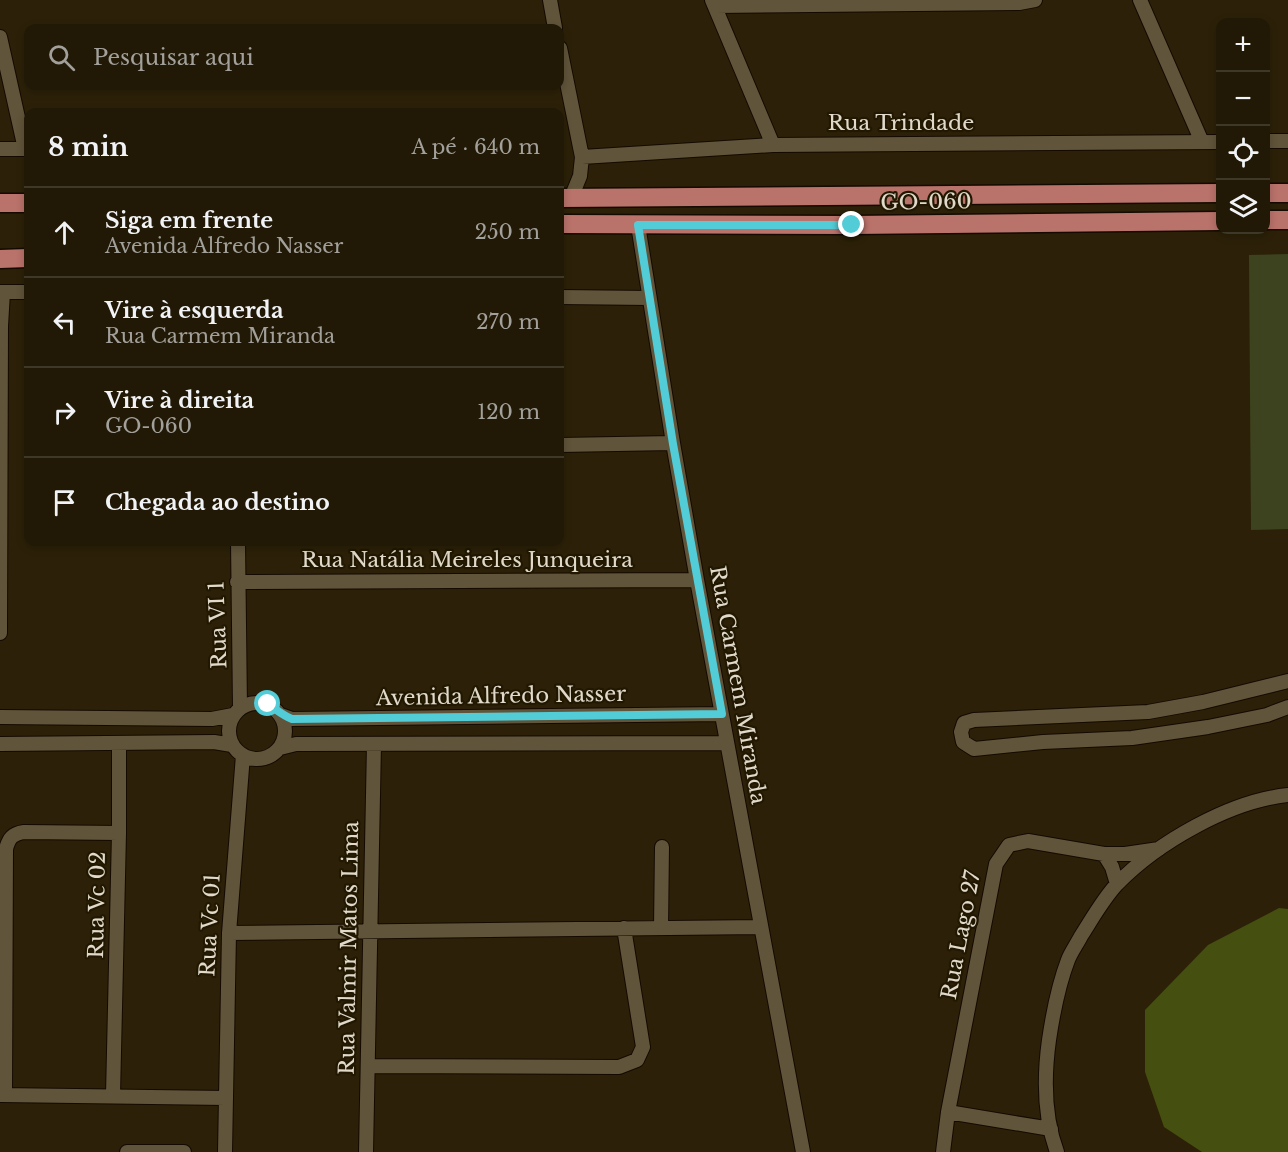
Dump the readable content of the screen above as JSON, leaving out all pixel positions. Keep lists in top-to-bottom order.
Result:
{
  "streets": {
    "main road": ["GO-060"],
    "street": [
      "Rua Trindade",
      "Rua Natália Meireles Junqueira",
      "Rua VI 1",
      "Rua Carmem Miranda",
      "Avenida Alfredo Nasser",
      "Rua Vc 02",
      "Rua Vc 01",
      "Rua Lago 27",
      "Rua Valmir Matos Lima"
    ]
  },
  "crossings": [
    ["GO-060", "Rua Carmem Miranda"],
    ["Rua Natália Meireles Junqueira", "Rua VI 1"],
    ["Rua Natália Meireles Junqueira", "Rua Carmem Miranda"],
    ["Rua VI 1", "Avenida Alfredo Nasser"],
    ["Rua VI 1", "Rua Vc 01"],
    ["Rua Carmem Miranda", "Avenida Alfredo Nasser"],
    ["Avenida Alfredo Nasser", "Rua Vc 01"]
  ],
  "page": {
    "map_buttons": ["+", "−"],
    "search": "Pesquisar aqui",
    "heading": ["8 min", "A pé · 640 m"],
    "list": [
      ["Siga em frente", "Avenida Alfredo Nasser", "250 m"],
      ["Vire à esquerda", "Rua Carmem Miranda", "270 m"],
      ["Vire à direita", "GO-060", "120 m"],
      "Chegada ao destino"
    ]
  }
}
